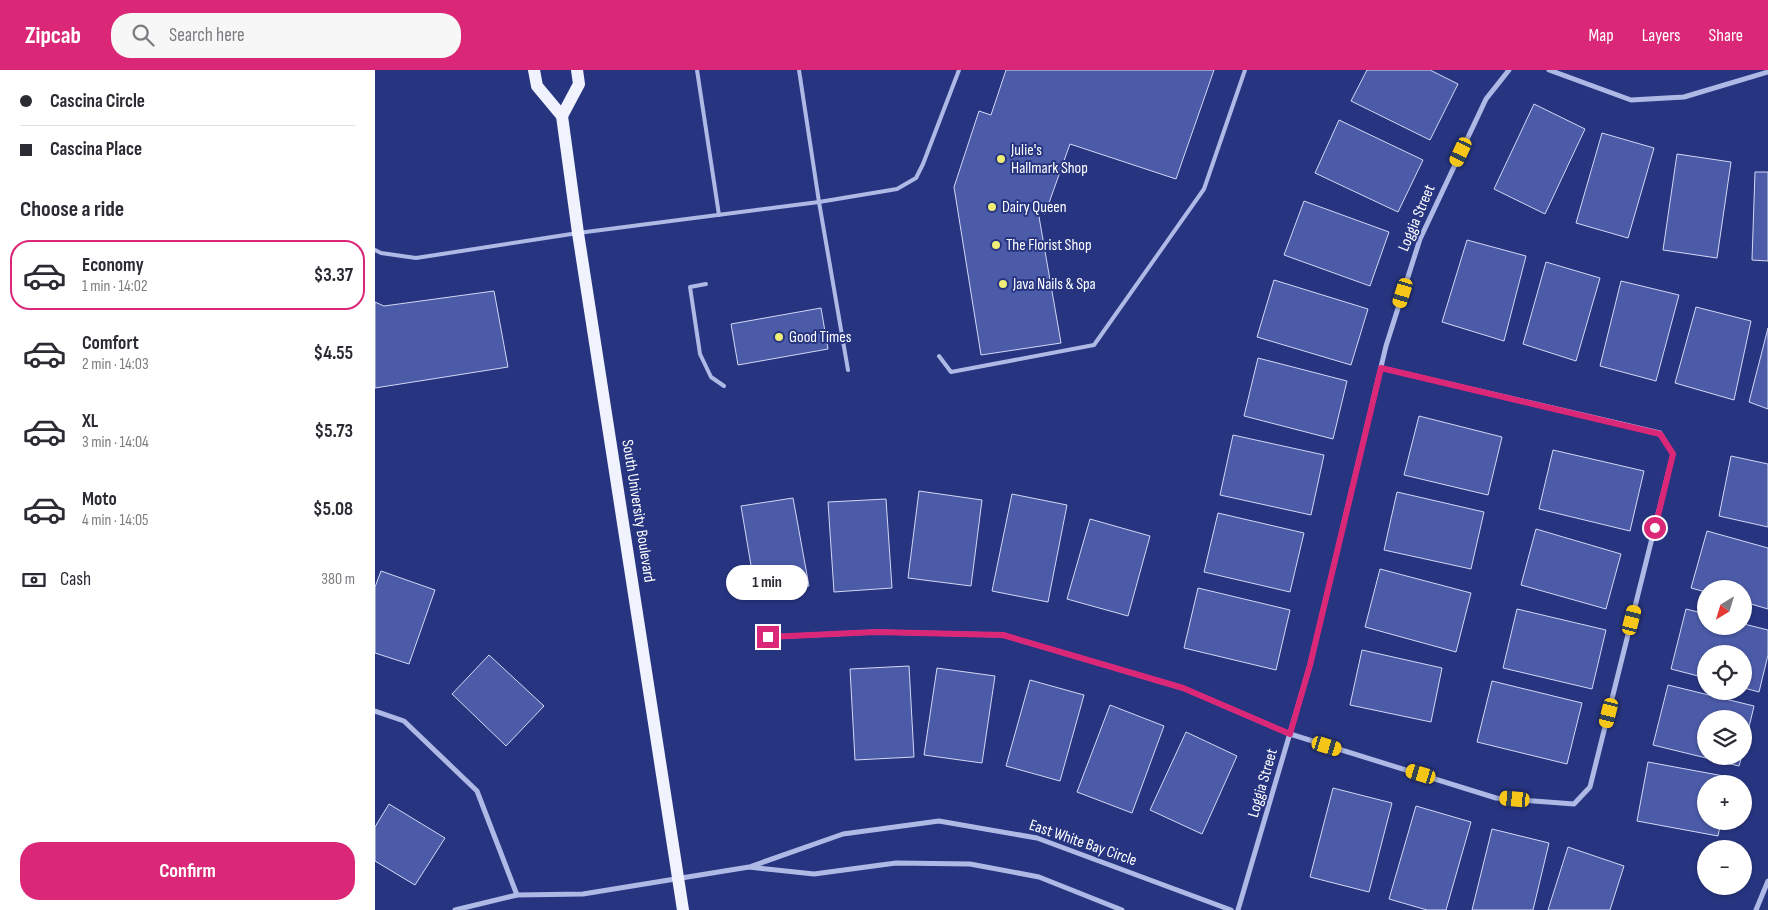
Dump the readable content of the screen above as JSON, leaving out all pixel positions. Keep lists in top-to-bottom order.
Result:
{
  "streets": {
    "main road": ["South University Boulevard"],
    "street": ["Loggia Street", "East White Bay Circle"]
  },
  "places": [
    "Julie's Hallmark Shop",
    "Dairy Queen",
    "The Florist Shop",
    "Java Nails & Spa",
    "Good Times"
  ],
  "north": "bottom left",
  "page": {
    "header": "Zipcab",
    "search": "Search here",
    "nav": ["Map", "Layers", "Share"],
    "banner": ["Cascina Circle", "Cascina Place"],
    "heading": "Choose a ride",
    "list": [
      {
        "name": "Economy",
        "note": "1 min · 14:02",
        "value": "$3.37"
      },
      {
        "name": "Comfort",
        "note": "2 min · 14:03",
        "value": "$4.55"
      },
      {
        "name": "XL",
        "note": "3 min · 14:04",
        "value": "$5.73"
      },
      {
        "name": "Moto",
        "note": "4 min · 14:05",
        "value": "$5.08"
      }
    ],
    "pay": ["Cash", "380 m"],
    "bubble": "1 min",
    "map_buttons": ["+", "−"],
    "buttons": "Confirm"
  }
}
